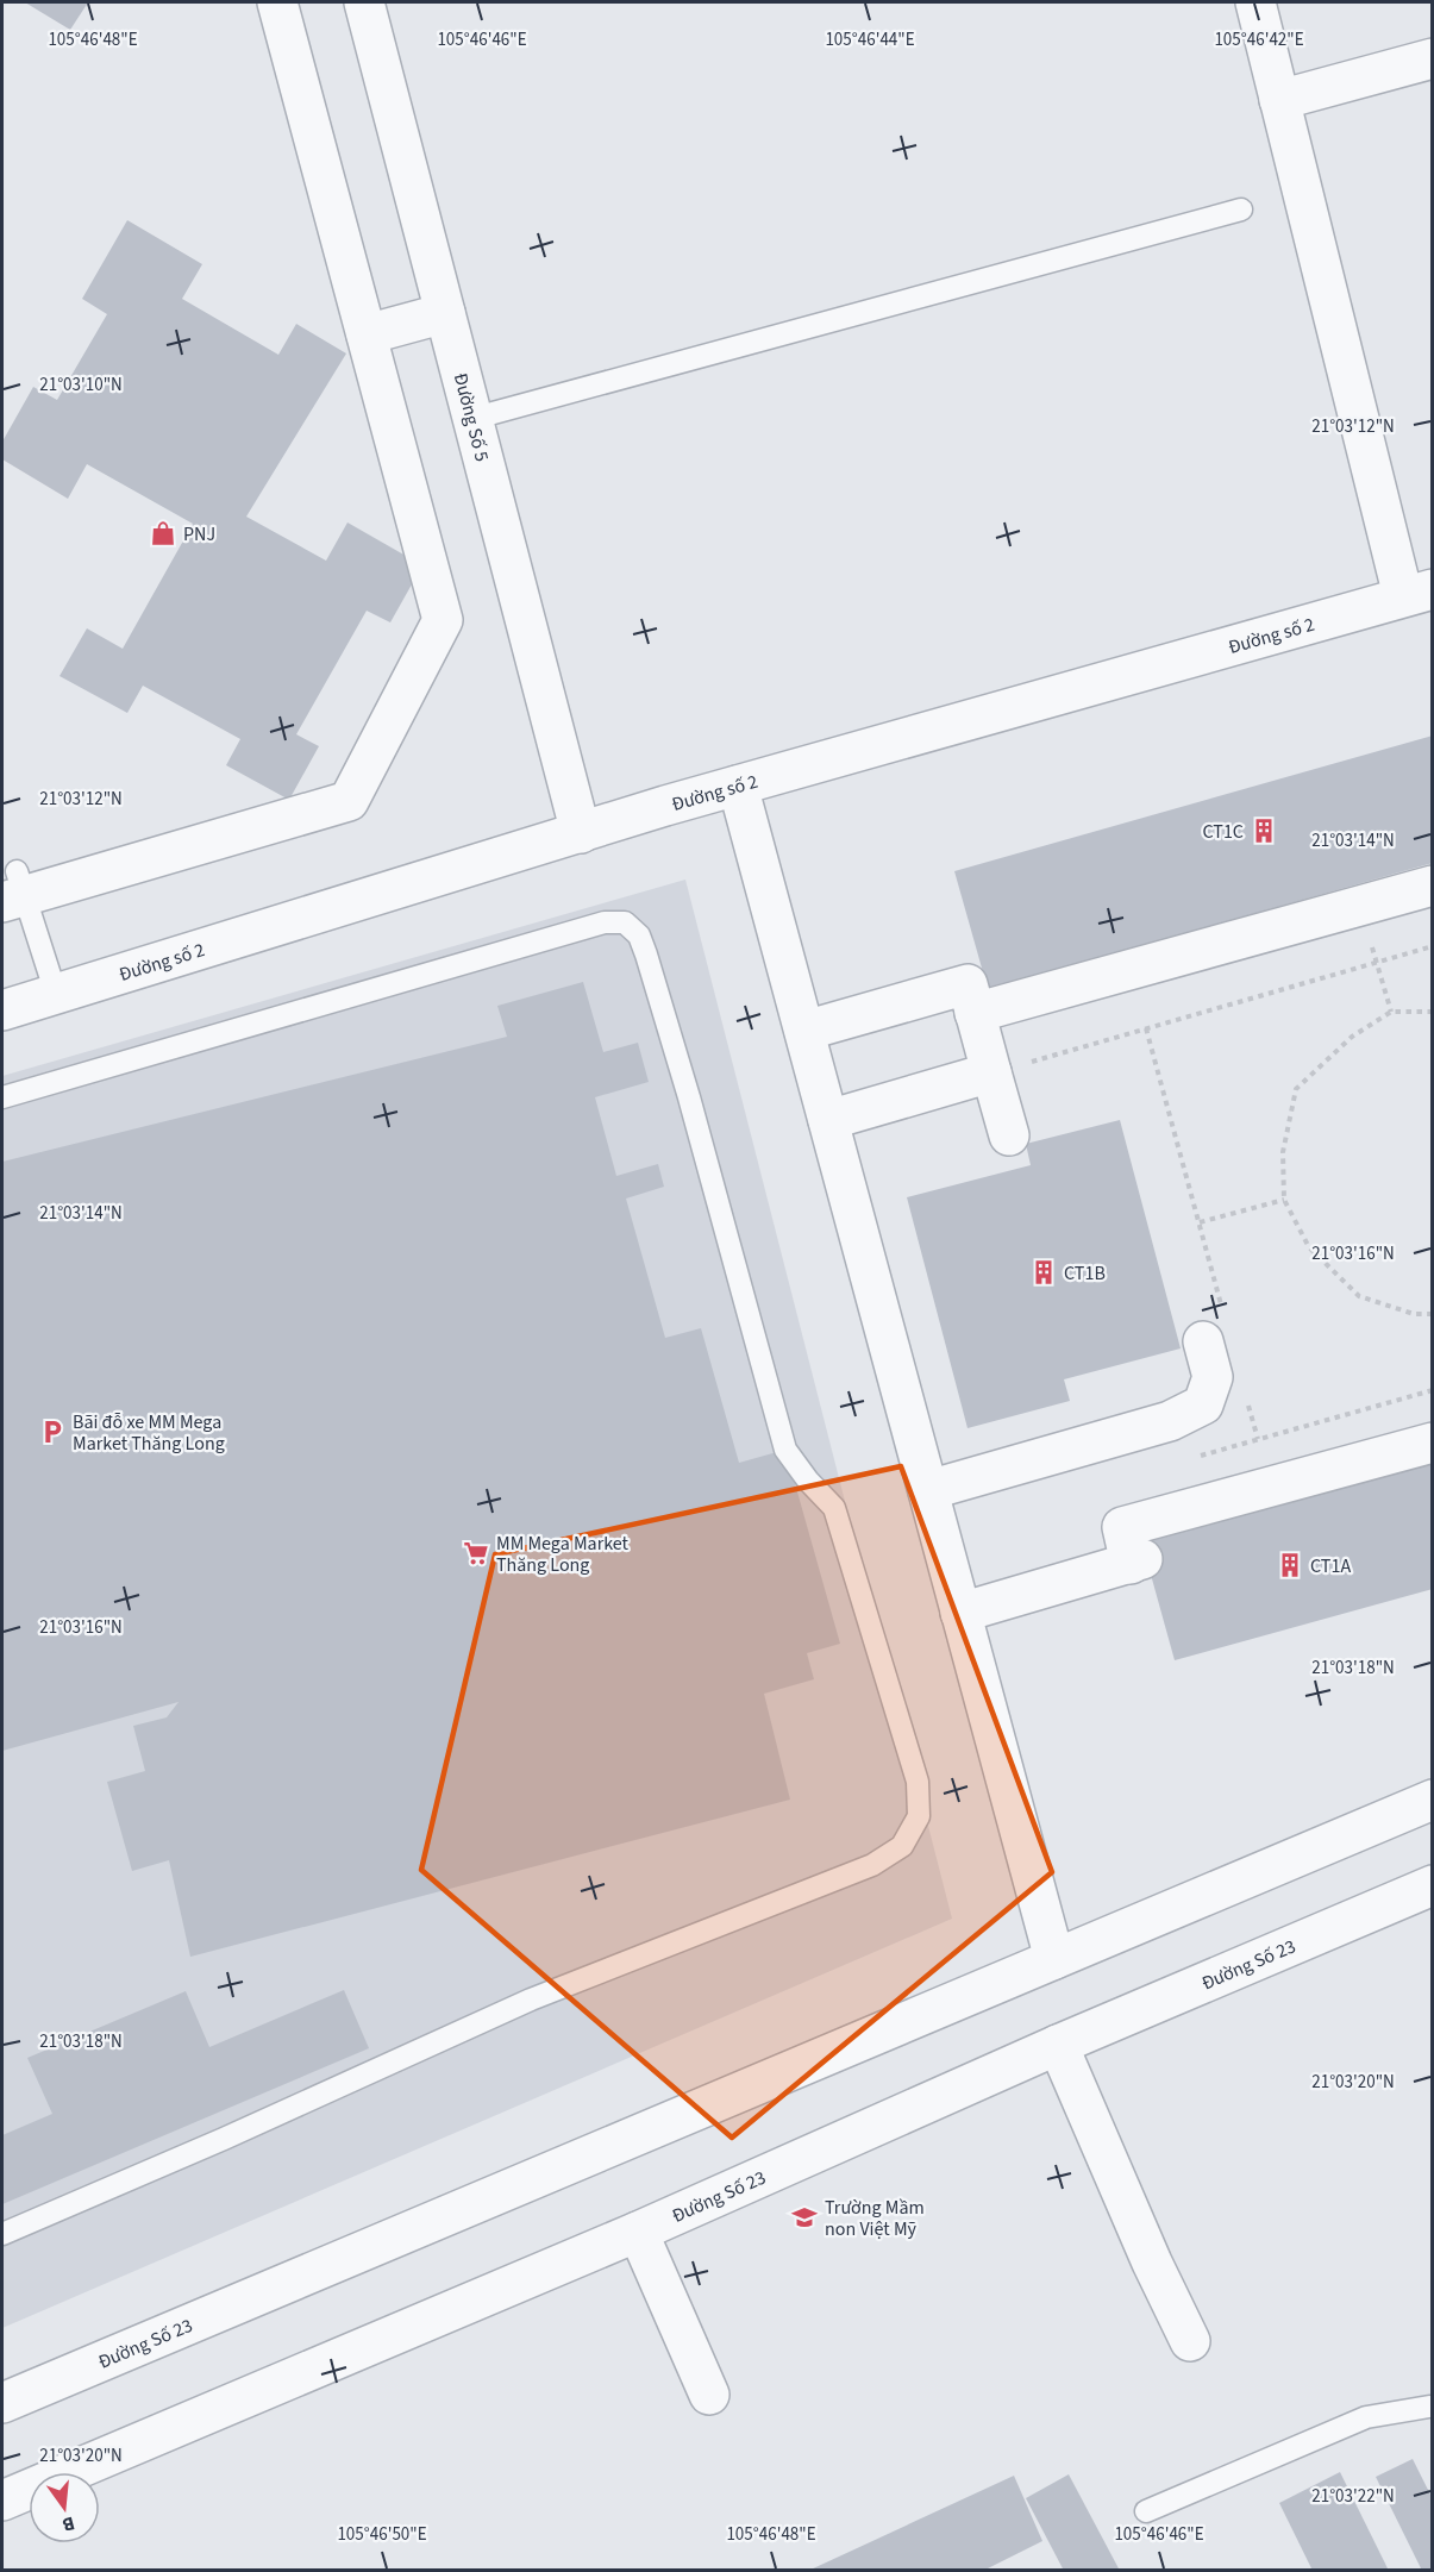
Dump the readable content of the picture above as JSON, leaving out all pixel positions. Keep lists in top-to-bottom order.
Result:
{
  "streets": {
    "street": ["Đường Số 5", "Đường số 2", "Đường Số 23"]
  },
  "crossings": [
    ["Đường Số 5", "Đường số 2"]
  ],
  "places": {
    "shop": ["PNJ"],
    "building": ["CT1C", "CT1B", "CT1A"],
    "parking": ["Bãi đỗ xe MM Mega Market Thăng Long"],
    "supermarket": ["MM Mega Market Thăng Long"],
    "school or university": ["Trường Mầm non Việt Mỹ"]
  },
  "north": "bottom",
  "coordinates": [
    "105°46'48\"E",
    "105°46'46\"E",
    "105°46'44\"E",
    "105°46'42\"E",
    "21°03'10\"N",
    "21°03'12\"N",
    "21°03'14\"N",
    "21°03'16\"N",
    "21°03'18\"N",
    "21°03'20\"N",
    "21°03'22\"N",
    "105°46'50\"E"
  ]
}
